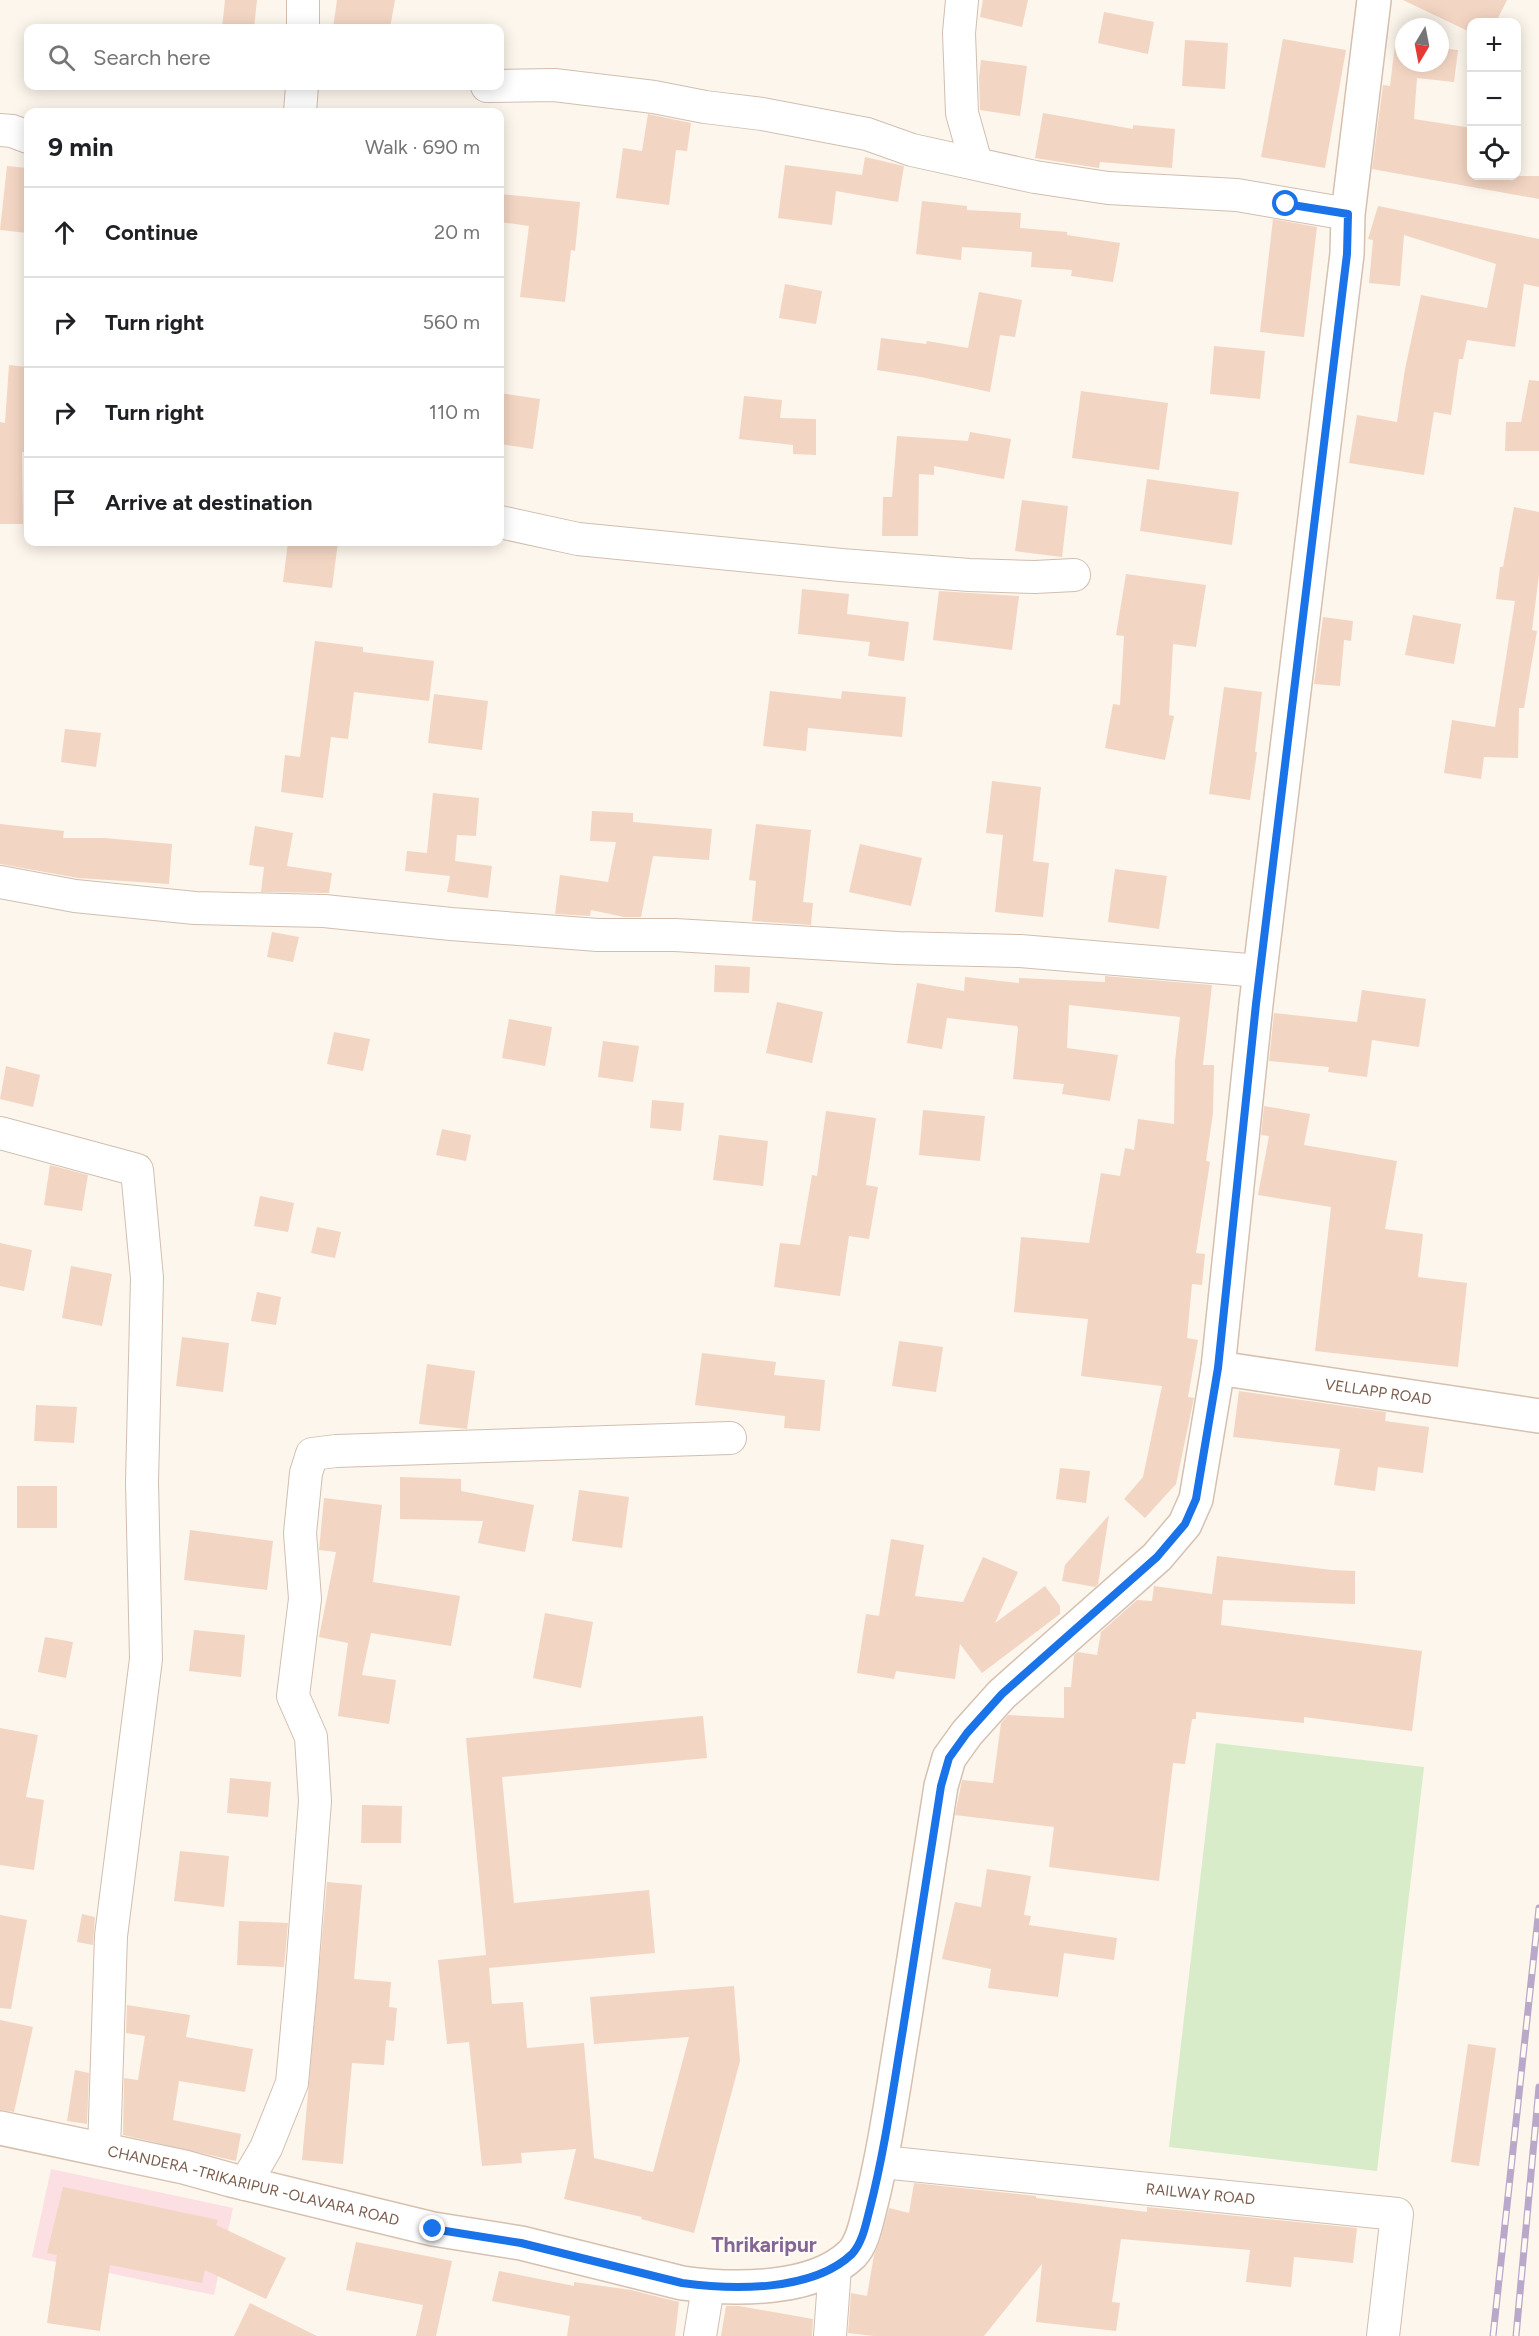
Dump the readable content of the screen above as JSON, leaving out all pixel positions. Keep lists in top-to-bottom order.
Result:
{
  "streets": {
    "main road": ["VELLAPP ROAD", "CHANDERA -TRIKARIPUR -OLAVARA ROAD"],
    "street": ["RAILWAY ROAD"]
  },
  "crossings": [
    ["VELLAPP ROAD", "CHANDERA -TRIKARIPUR -OLAVARA ROAD"],
    ["CHANDERA -TRIKARIPUR -OLAVARA ROAD", "RAILWAY ROAD"]
  ],
  "districts": ["Thrikaripur"],
  "north": "bottom",
  "page": {
    "map_buttons": ["+", "−"],
    "search": "Search here",
    "heading": ["9 min", "Walk · 690 m"],
    "list": [
      ["Continue", "20 m"],
      ["Turn right", "560 m"],
      ["Turn right", "110 m"],
      "Arrive at destination"
    ]
  }
}
